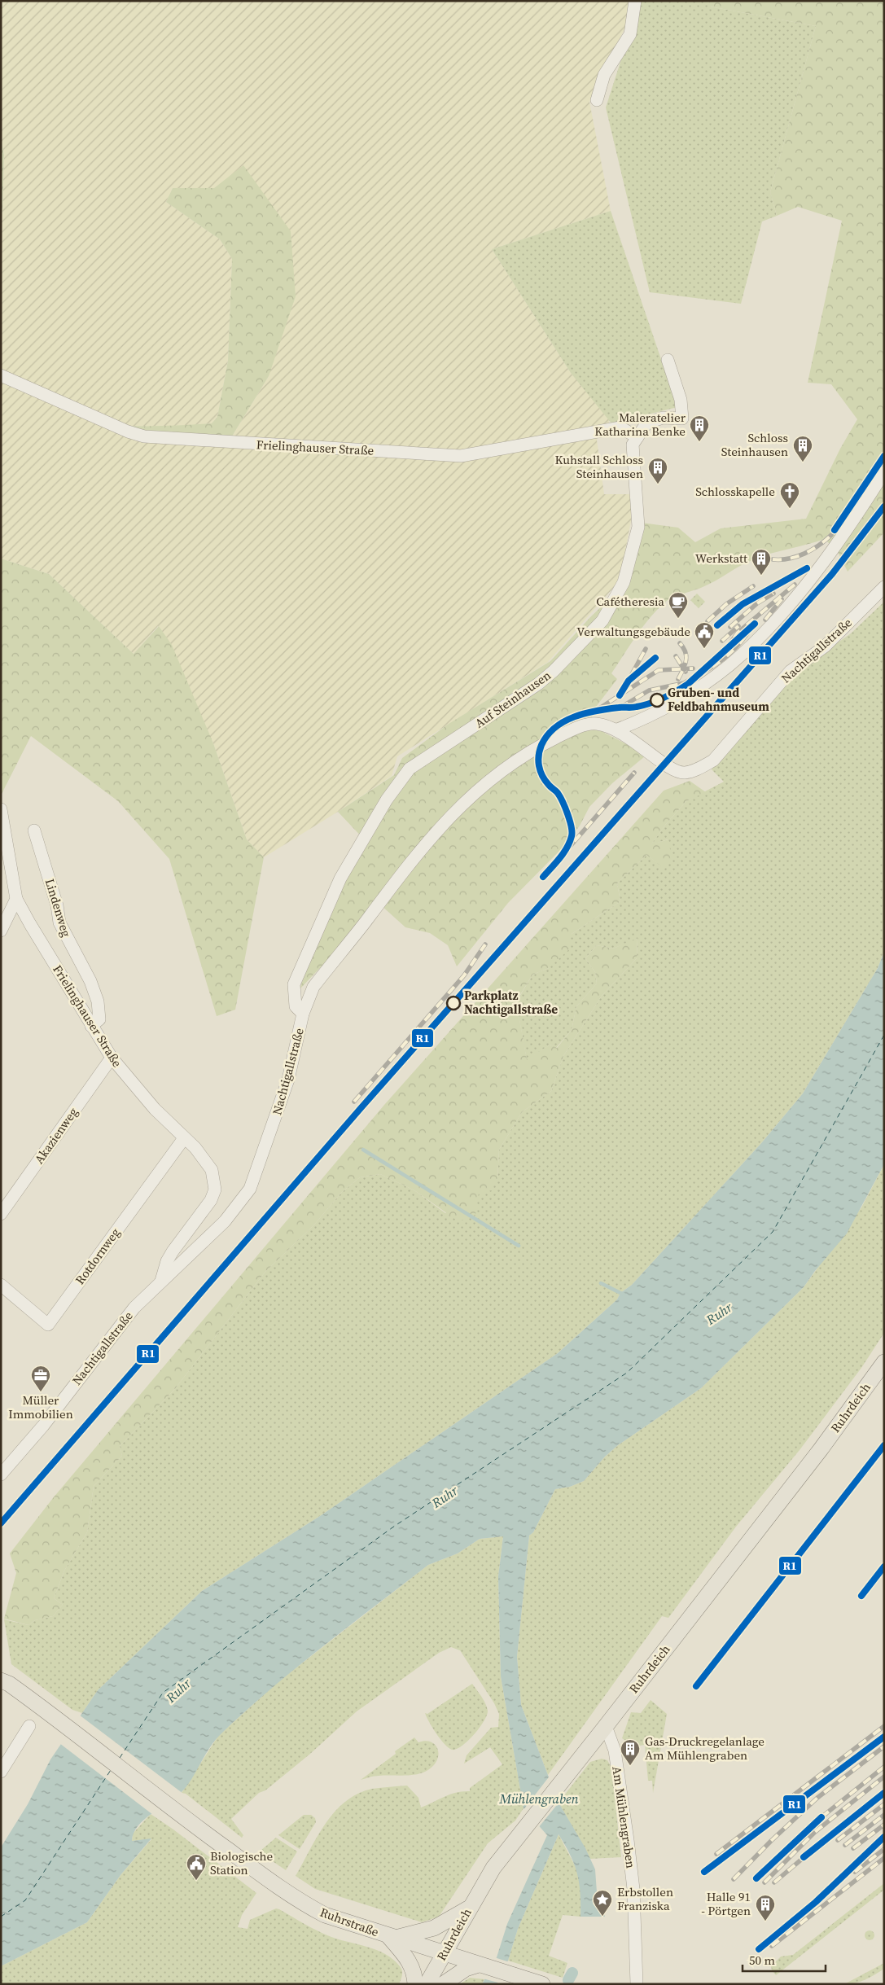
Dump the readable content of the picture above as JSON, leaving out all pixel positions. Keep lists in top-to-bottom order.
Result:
{
  "streets": {
    "main road": ["Ruhrdeich", "Ruhrstraße"],
    "street": [
      "Frielinghauser Straße",
      "Nachtigallstraße",
      "Auf Steinhausen",
      "Lindenweg",
      "Akazienweg",
      "Rotdornweg",
      "Am Mühlengraben"
    ]
  },
  "crossings": [
    ["Frielinghauser Straße", "Nachtigallstraße"],
    ["Frielinghauser Straße", "Auf Steinhausen"],
    ["Frielinghauser Straße", "Lindenweg"],
    ["Frielinghauser Straße", "Akazienweg"],
    ["Frielinghauser Straße", "Rotdornweg"],
    ["Nachtigallstraße", "Auf Steinhausen"],
    ["Ruhrdeich", "Am Mühlengraben"],
    ["Ruhrdeich", "Ruhrstraße"]
  ],
  "water": ["Ruhr", "Mühlengraben"],
  "places": {
    "building": [
      "Maleratelier Katharina Benke",
      "Schloss Steinhausen",
      "Kuhstall Schloss Steinhausen",
      "Werkstatt",
      "Gas-Druckregelanlage Am Mühlengraben",
      "Halle 91 - Pörtgen"
    ],
    "church": ["Schlosskapelle"],
    "cafe": ["Cafétheresia"],
    "public building": ["Verwaltungsgebäude", "Biologische Station"],
    "other": ["Gruben- und Feldbahnmuseum", "Parkplatz Nachtigallstraße"],
    "office": ["Müller Immobilien"],
    "place": ["Erbstollen Franziska"]
  },
  "lines": ["transit line R1"],
  "scale_bar": "50 m"
}
